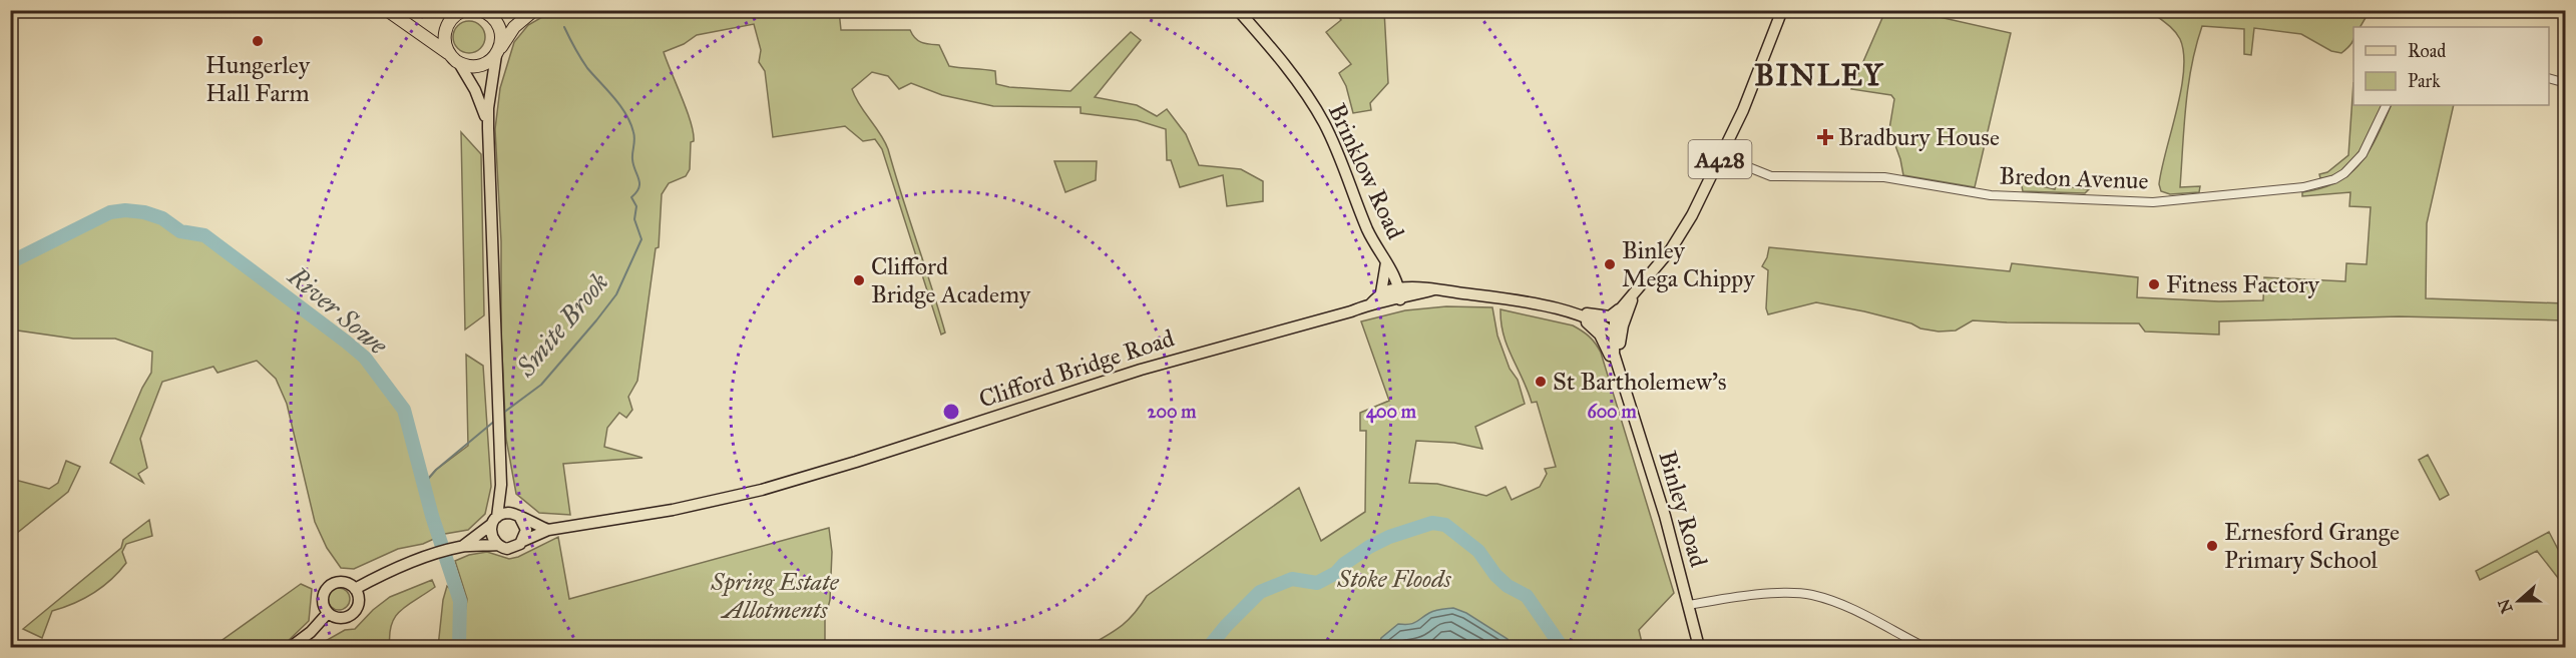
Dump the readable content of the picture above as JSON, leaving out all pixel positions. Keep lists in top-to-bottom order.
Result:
{
  "streets": {
    "main road": [
      "A428",
      "Brinklow Road",
      "Clifford Bridge Road",
      "Binley Road"
    ],
    "street": ["Bredon Avenue"]
  },
  "crossings": [
    ["A428", "Bredon Avenue"],
    ["A428", "Binley Road"],
    ["Brinklow Road", "Clifford Bridge Road"]
  ],
  "districts": ["BINLEY"],
  "water": ["River Sowe", "Smite Brook"],
  "parks": ["Stoke Floods", "Spring Estate Allotments"],
  "places": {
    "other": [
      "Hungerley Hall Farm",
      "Binley Mega Chippy",
      "Clifford Bridge Academy",
      "Fitness Factory",
      "St Bartholemew's",
      "Ernesford Grange Primary School"
    ],
    "health": ["Bradbury House"]
  },
  "legend": ["Road", "Park"],
  "north": "left",
  "rings": ["200 m", "400 m", "600 m"]
}
